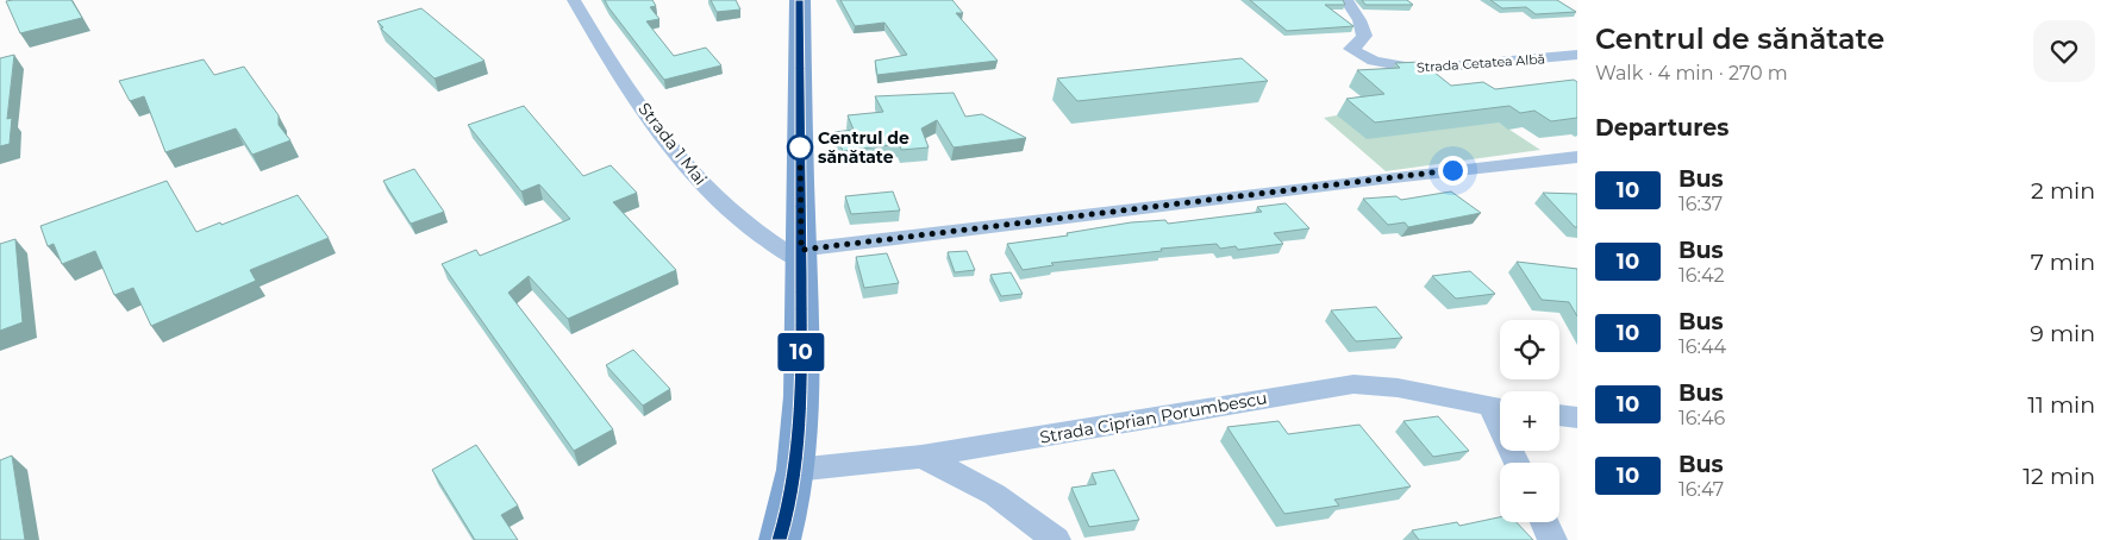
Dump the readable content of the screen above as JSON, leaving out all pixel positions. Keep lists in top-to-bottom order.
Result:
{
  "streets": {
    "street": ["Strada Cetatea Albă", "Strada 1 Mai", "Strada Ciprian Porumbescu"]
  },
  "places": ["Centrul de sănătate"],
  "lines": ["bus line 10"],
  "page": {
    "on_map": "10",
    "heading": [
      ["Centrul de sănătate", "Walk · 4 min · 270 m"],
      "Departures"
    ],
    "list": [
      {
        "mark": "10",
        "name": "Bus",
        "note": "16:37",
        "value": "2 min"
      },
      {
        "mark": "10",
        "name": "Bus",
        "note": "16:42",
        "value": "7 min"
      },
      {
        "mark": "10",
        "name": "Bus",
        "note": "16:44",
        "value": "9 min"
      },
      {
        "mark": "10",
        "name": "Bus",
        "note": "16:46",
        "value": "11 min"
      },
      {
        "mark": "10",
        "name": "Bus",
        "note": "16:47",
        "value": "12 min"
      }
    ],
    "map_buttons": ["+", "−"]
  }
}
